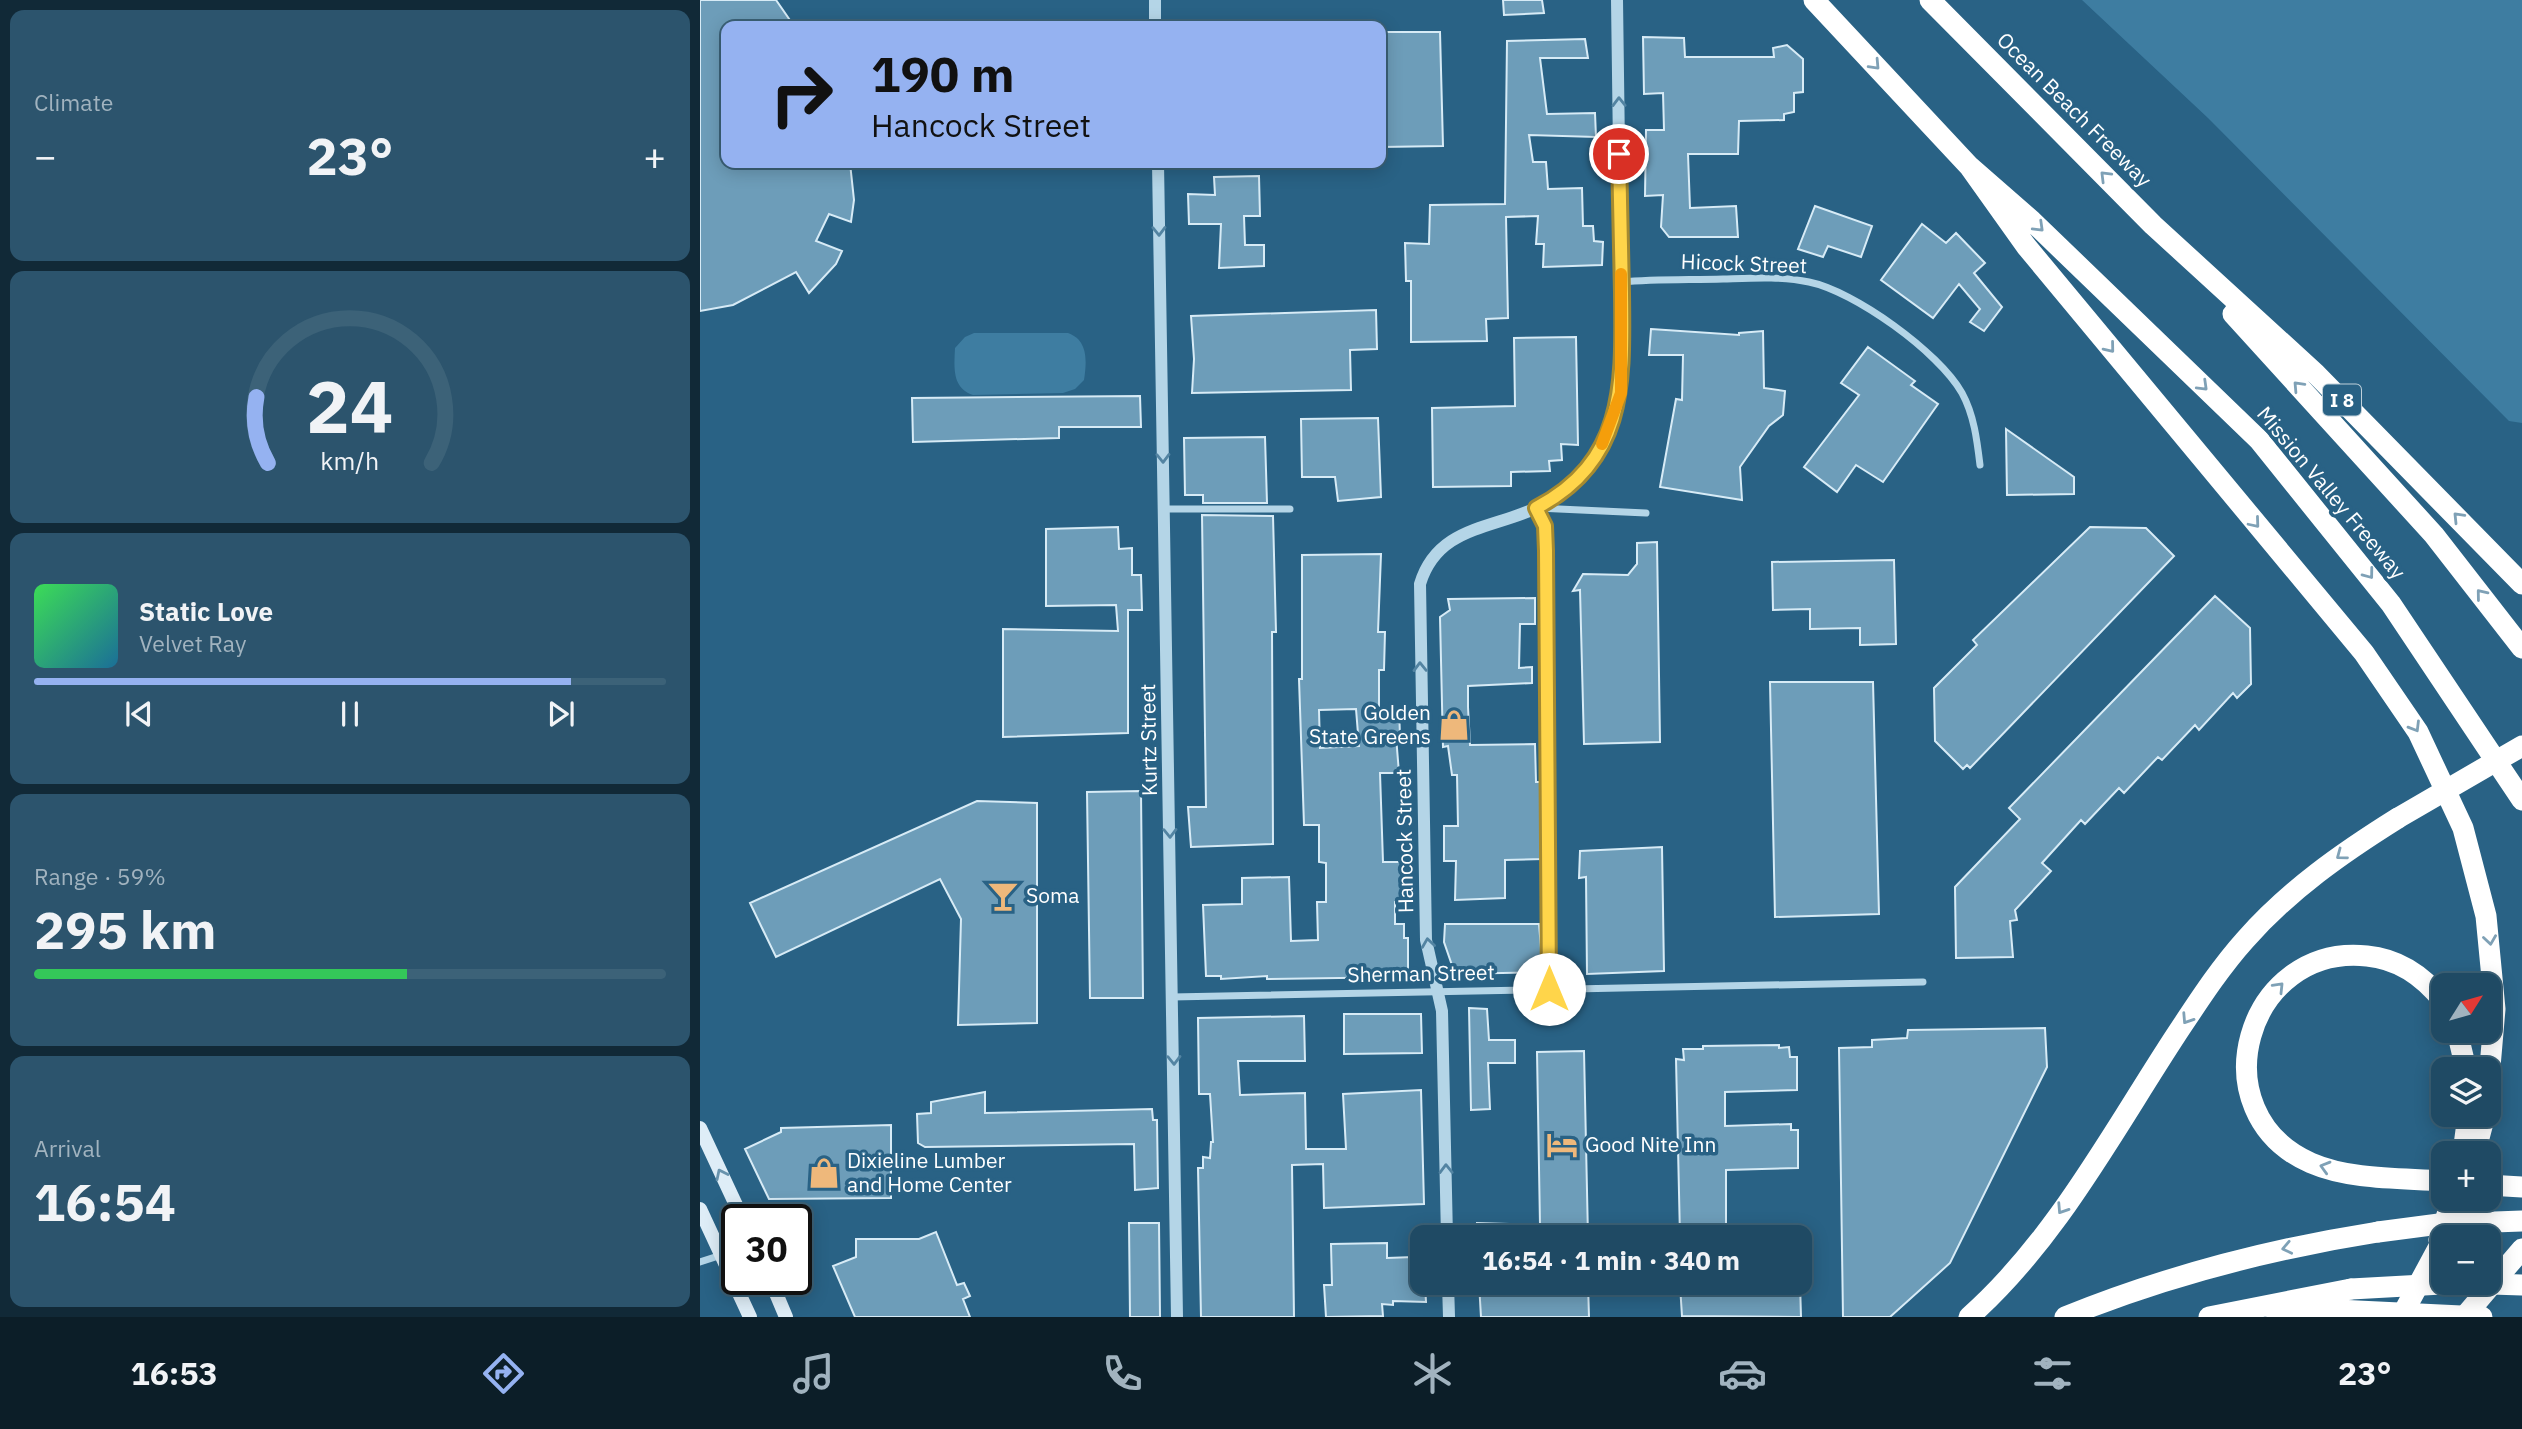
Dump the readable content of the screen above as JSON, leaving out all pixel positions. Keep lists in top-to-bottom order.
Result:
{
  "streets": {
    "highway": ["Ocean Beach Freeway", "I 8", "Mission Valley Freeway"],
    "street": [
      "Hicock Street",
      "Kurtz Street",
      "Hancock Street",
      "Sherman Street"
    ]
  },
  "crossings": [
    ["Ocean Beach Freeway", "I 8"],
    ["Hicock Street", "Hancock Street"],
    ["Kurtz Street", "Sherman Street"],
    ["Hancock Street", "Sherman Street"]
  ],
  "one_way": ["Kurtz Street", "Hancock Street"],
  "places": {
    "shop": ["Golden State Greens", "Dixieline Lumber and Home Center"],
    "bar": ["Soma"],
    "hotel": ["Good Nite Inn"]
  },
  "north": "top right",
  "page": {
    "tile": [
      "Climate",
      ["Range · 59%", "295 km"],
      ["Arrival", "16:54"]
    ],
    "turn": ["190 m", "Hancock Street"],
    "heat": ["−", "23°", "+"],
    "song": ["Static Love", "Velvet Ray"],
    "map_buttons": ["+", "−"],
    "limit": "30",
    "trip": "16:54 · 1 min · 340 m",
    "tabs": ["16:53", "23°"],
    "gauge": ["24", "km/h"]
  }
}
